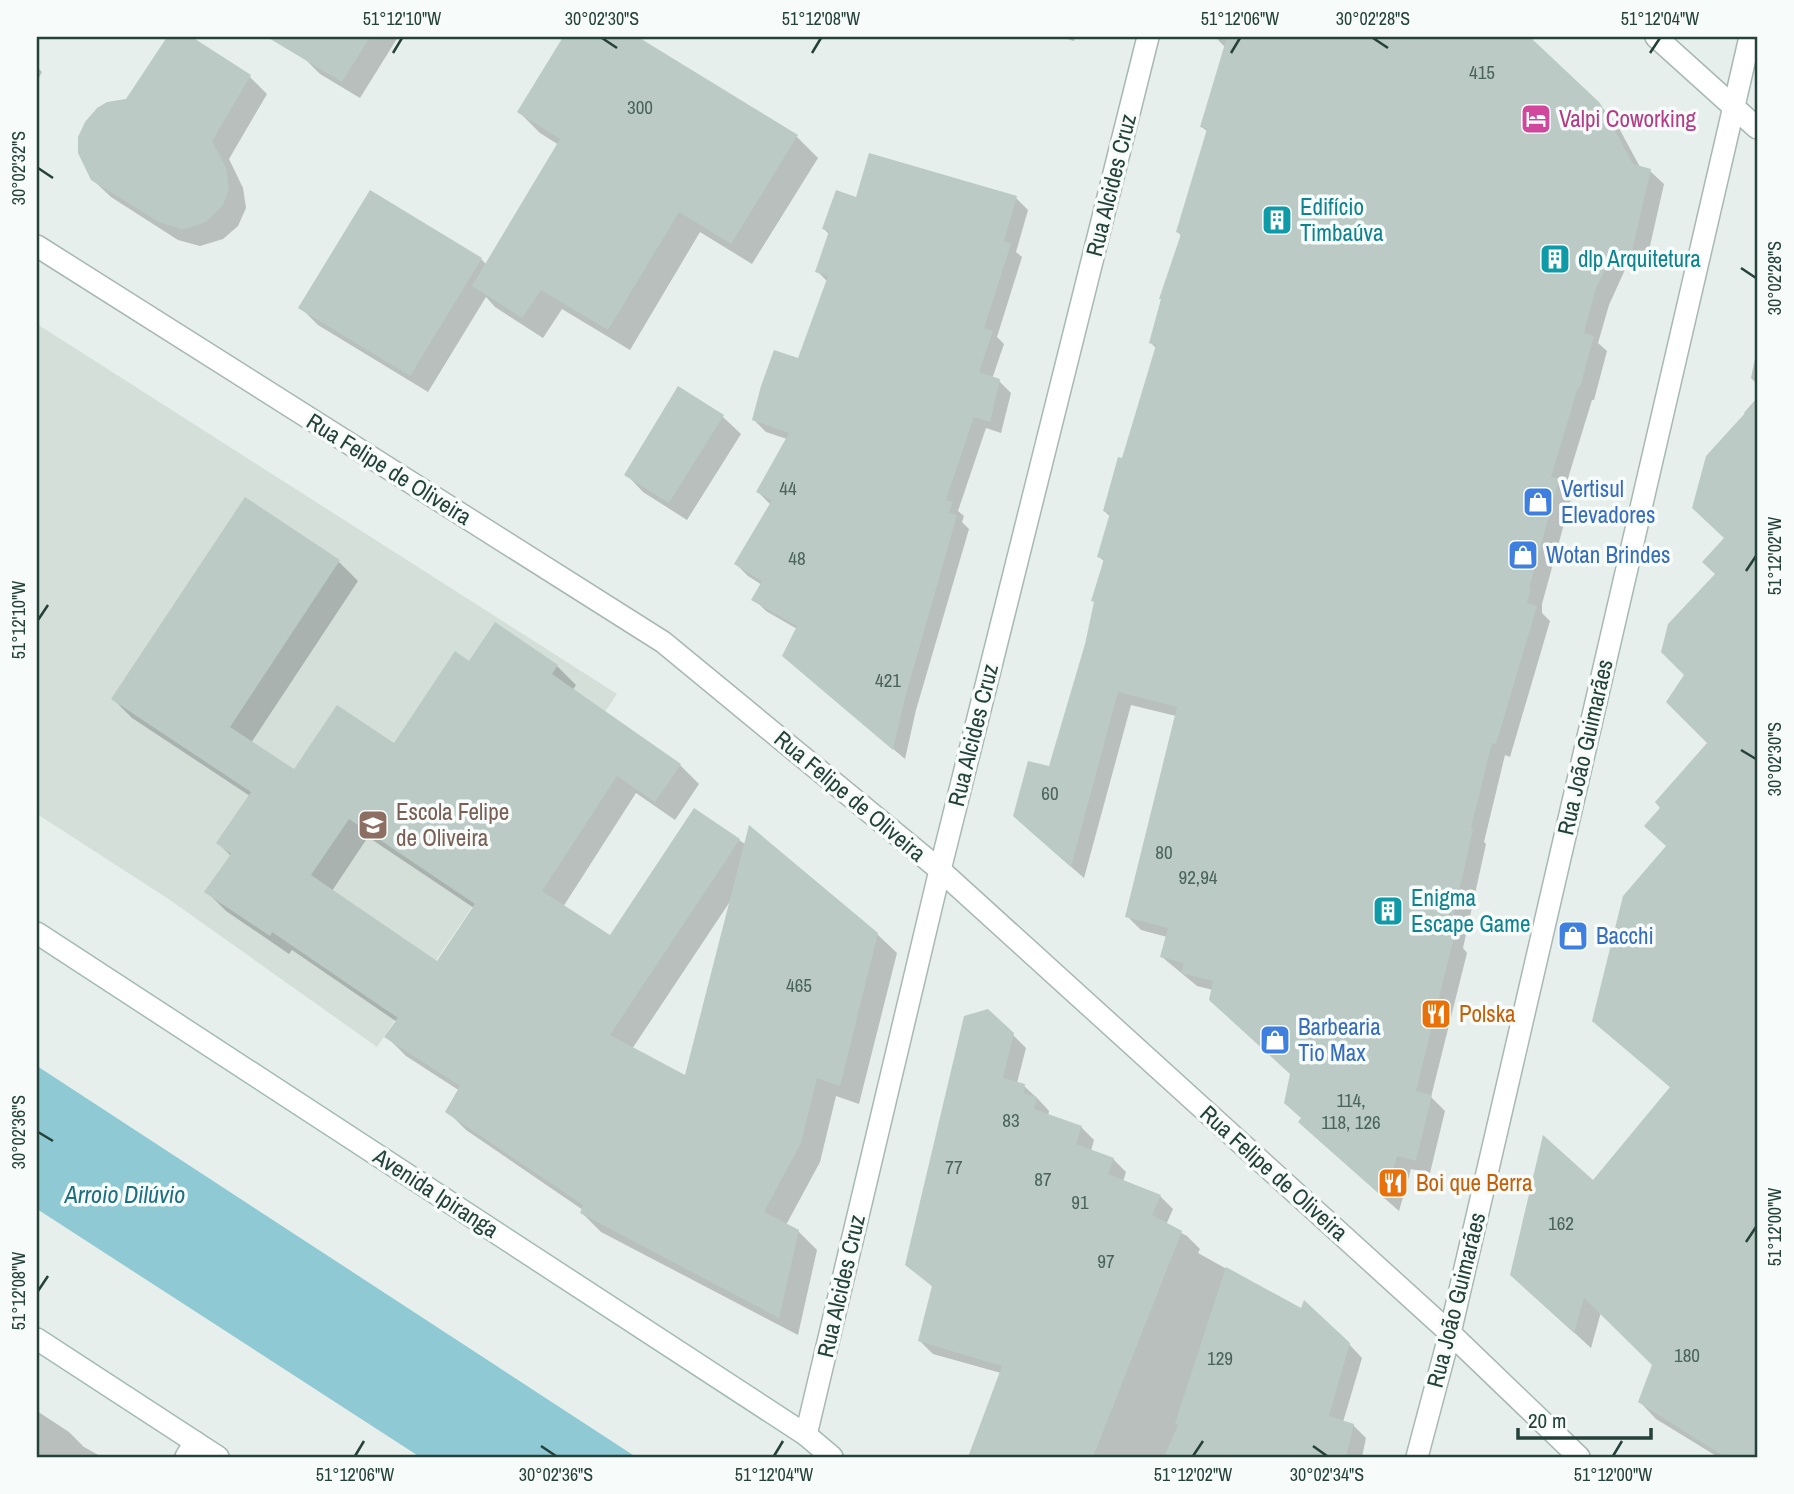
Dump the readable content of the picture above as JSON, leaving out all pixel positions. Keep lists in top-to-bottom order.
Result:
{
  "streets": {
    "street": [
      "Rua Alcides Cruz",
      "Rua Felipe de Oliveira",
      "Rua João Guimarães",
      "Avenida Ipiranga"
    ]
  },
  "crossings": [
    ["Rua Alcides Cruz", "Rua Felipe de Oliveira"],
    ["Rua Alcides Cruz", "Avenida Ipiranga"],
    ["Rua Felipe de Oliveira", "Rua João Guimarães"]
  ],
  "water": ["Arroio Dilúvio"],
  "places": {
    "hotel": ["Valpi Coworking"],
    "building": ["Edifício Timbaúva", "dlp Arquitetura", "Enigma Escape Game"],
    "shop": [
      "Vertisul Elevadores",
      "Wotan Brindes",
      "Bacchi",
      "Barbearia Tio Max"
    ],
    "school or university": ["Escola Felipe de Oliveira"],
    "restaurant": ["Polska", "Boi que Berra"]
  },
  "house_numbers": [
    "415",
    "300",
    "44",
    "48",
    "421",
    "60",
    "80",
    "92,94",
    "465",
    "114, 118, 126",
    "83",
    "77",
    "87",
    "91",
    "162",
    "97",
    "180",
    "129"
  ],
  "scale_bar": "20 m",
  "coordinates": [
    "51°12'10\"W",
    "30°02'30\"S",
    "51°12'08\"W",
    "51°12'06\"W",
    "30°02'28\"S",
    "51°12'04\"W",
    "30°02'32\"S",
    "51°12'02\"W",
    "30°02'36\"S",
    "51°12'00\"W",
    "30°02'34\"S"
  ]
}
